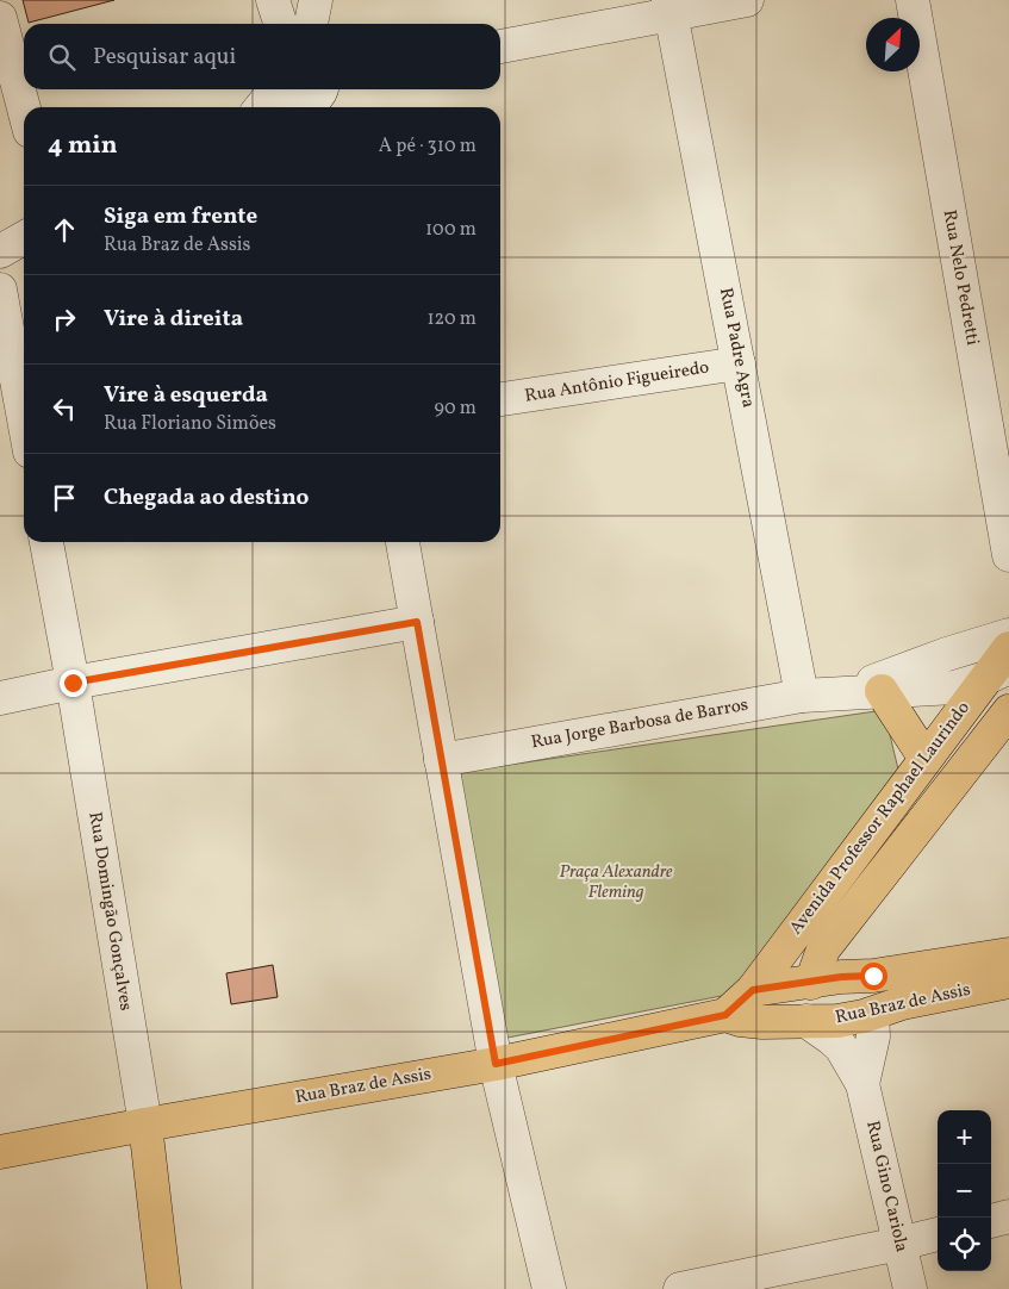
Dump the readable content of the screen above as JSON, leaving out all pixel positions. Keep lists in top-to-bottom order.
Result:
{
  "streets": {
    "main road": ["Avenida Professor Raphael Laurindo", "Rua Domingão Gonçalves", "Rua Braz de Assis"],
    "street": [
      "Rua Nelo Pedretti",
      "Rua Padre Agra",
      "Rua Antônio Figueiredo",
      "Rua Jorge Barbosa de Barros",
      "Rua Gino Cariola"
    ]
  },
  "crossings": [
    ["Rua Padre Agra", "Rua Antônio Figueiredo"],
    ["Rua Padre Agra", "Rua Jorge Barbosa de Barros"],
    ["Rua Jorge Barbosa de Barros", "Avenida Professor Raphael Laurindo"],
    ["Avenida Professor Raphael Laurindo", "Rua Braz de Assis"],
    ["Avenida Professor Raphael Laurindo", "Rua Gino Cariola"],
    ["Rua Domingão Gonçalves", "Rua Braz de Assis"],
    ["Rua Braz de Assis", "Rua Gino Cariola"]
  ],
  "parks": ["Praça Alexandre Fleming"],
  "north": "top right",
  "page": {
    "search": "Pesquisar aqui",
    "heading": ["4 min", "A pé · 310 m"],
    "list": [
      ["Siga em frente", "Rua Braz de Assis", "100 m"],
      ["Vire à direita", "120 m"],
      ["Vire à esquerda", "Rua Floriano Simões", "90 m"],
      "Chegada ao destino"
    ],
    "map_buttons": ["+", "−"]
  }
}
